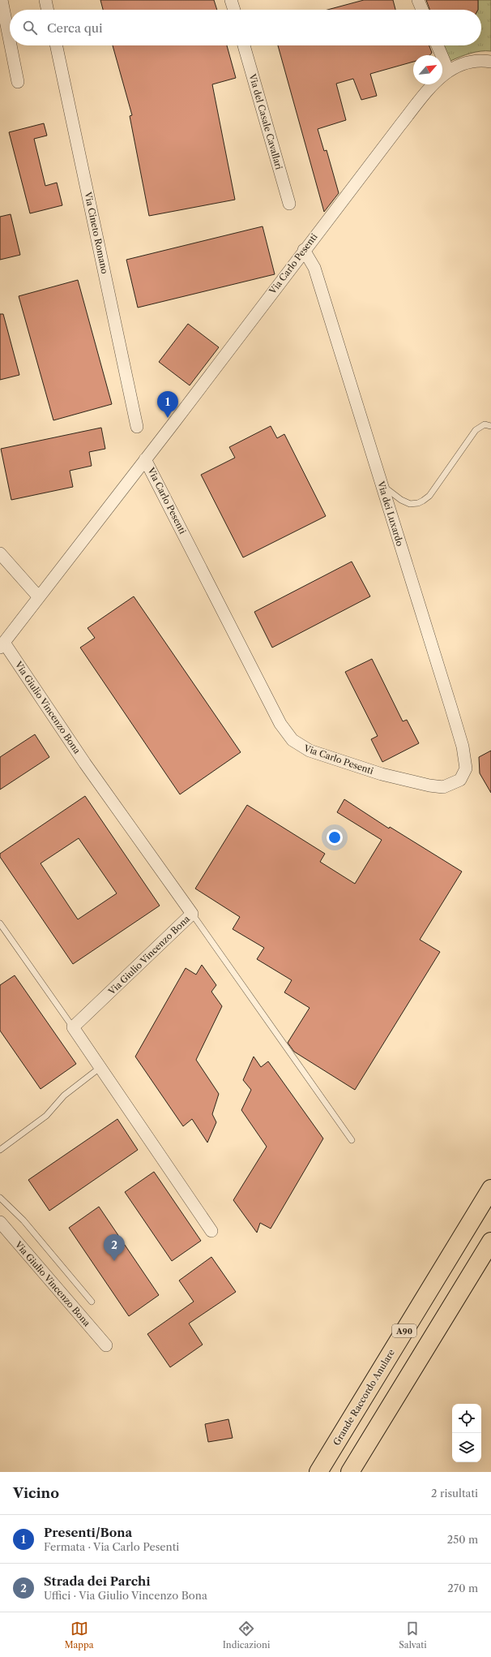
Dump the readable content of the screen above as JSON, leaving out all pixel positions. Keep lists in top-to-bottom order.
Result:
{
  "streets": {
    "highway": ["A90", "Grande Raccordo Anulare"],
    "street": [
      "Via del Casale Cavallari",
      "Via Cineto Romano",
      "Via Carlo Pesenti",
      "Via dei Luxardo",
      "Via Giulio Vincenzo Bona"
    ]
  },
  "crossings": [
    ["Via Carlo Pesenti", "Via dei Luxardo"],
    ["Via Carlo Pesenti", "Via Giulio Vincenzo Bona"]
  ],
  "north": "top right",
  "page": {
    "search": "Cerca qui",
    "pins": ["1", "2"],
    "heading": ["Vicino", "2 risultati"],
    "list": [
      {
        "mark": "1",
        "name": "Presenti/Bona",
        "note": "Fermata · Via Carlo Pesenti",
        "value": "250 m"
      },
      {
        "mark": "2",
        "name": "Strada dei Parchi",
        "note": "Uffici · Via Giulio Vincenzo Bona",
        "value": "270 m"
      }
    ],
    "nav": ["Mappa", "Indicazioni", "Salvati"]
  }
}
